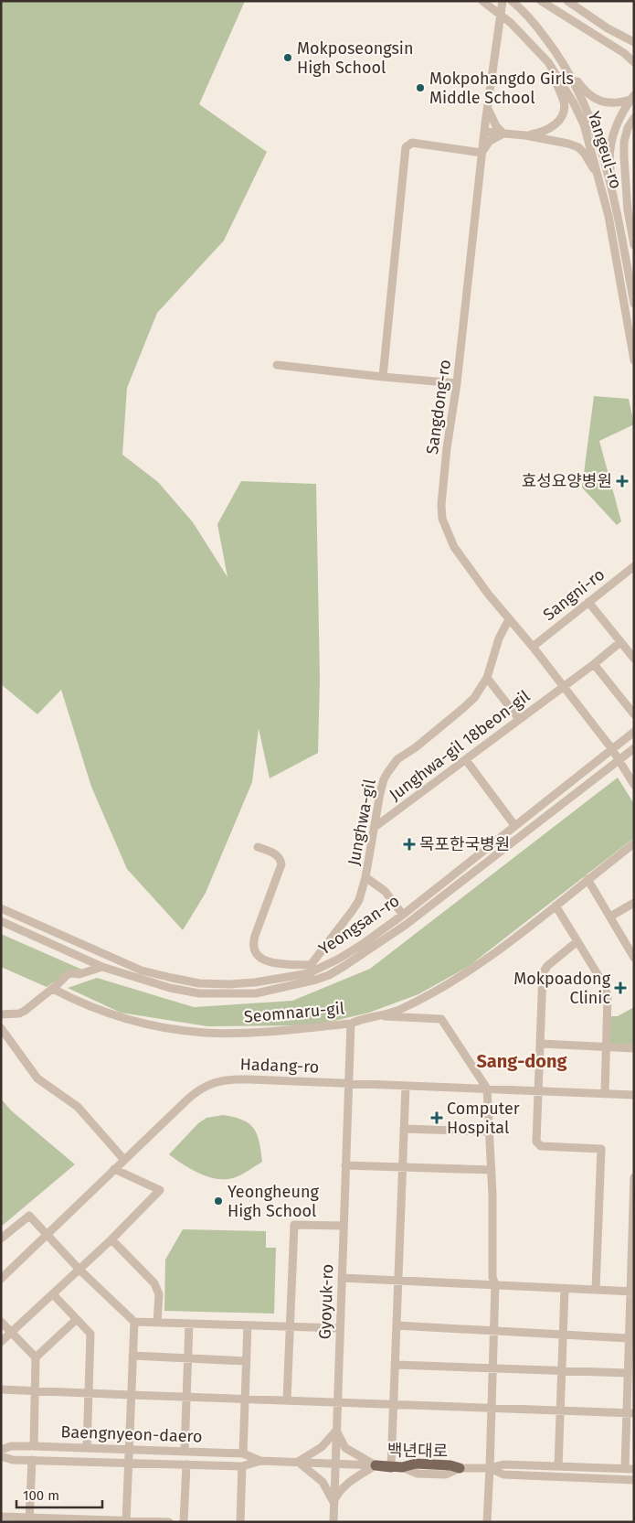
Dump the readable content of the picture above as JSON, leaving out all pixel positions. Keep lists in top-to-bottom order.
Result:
{
  "streets": {
    "main road": ["백년대로"],
    "street": [
      "Yangeul-ro",
      "Sangdong-ro",
      "Sangni-ro",
      "Junghwa-gil 18beon-gil",
      "Junghwa-gil",
      "Yeongsan-ro",
      "Seomnaru-gil",
      "Hadang-ro",
      "Gyoyuk-ro",
      "Baengnyeon-daero"
    ]
  },
  "crossings": [
    ["Sangdong-ro", "Sangni-ro"],
    ["Sangdong-ro", "Junghwa-gil 18beon-gil"],
    ["Sangdong-ro", "Junghwa-gil"],
    ["Sangdong-ro", "Yeongsan-ro"],
    ["Junghwa-gil 18beon-gil", "Junghwa-gil"],
    ["Junghwa-gil", "Yeongsan-ro"],
    ["Seomnaru-gil", "Gyoyuk-ro"],
    ["Hadang-ro", "Gyoyuk-ro"],
    ["Gyoyuk-ro", "Baengnyeon-daero"],
    ["Baengnyeon-daero", "백년대로"]
  ],
  "districts": ["Sang-dong"],
  "places": {
    "other": ["Mokposeongsin High School", "Mokpohangdo Girls Middle School", "Yeongheung High School"],
    "health": [
      "효성요양병원",
      "목포한국병원",
      "Mokpoadong Clinic",
      "Computer Hospital"
    ]
  },
  "scale_bar": "100 m"
}
